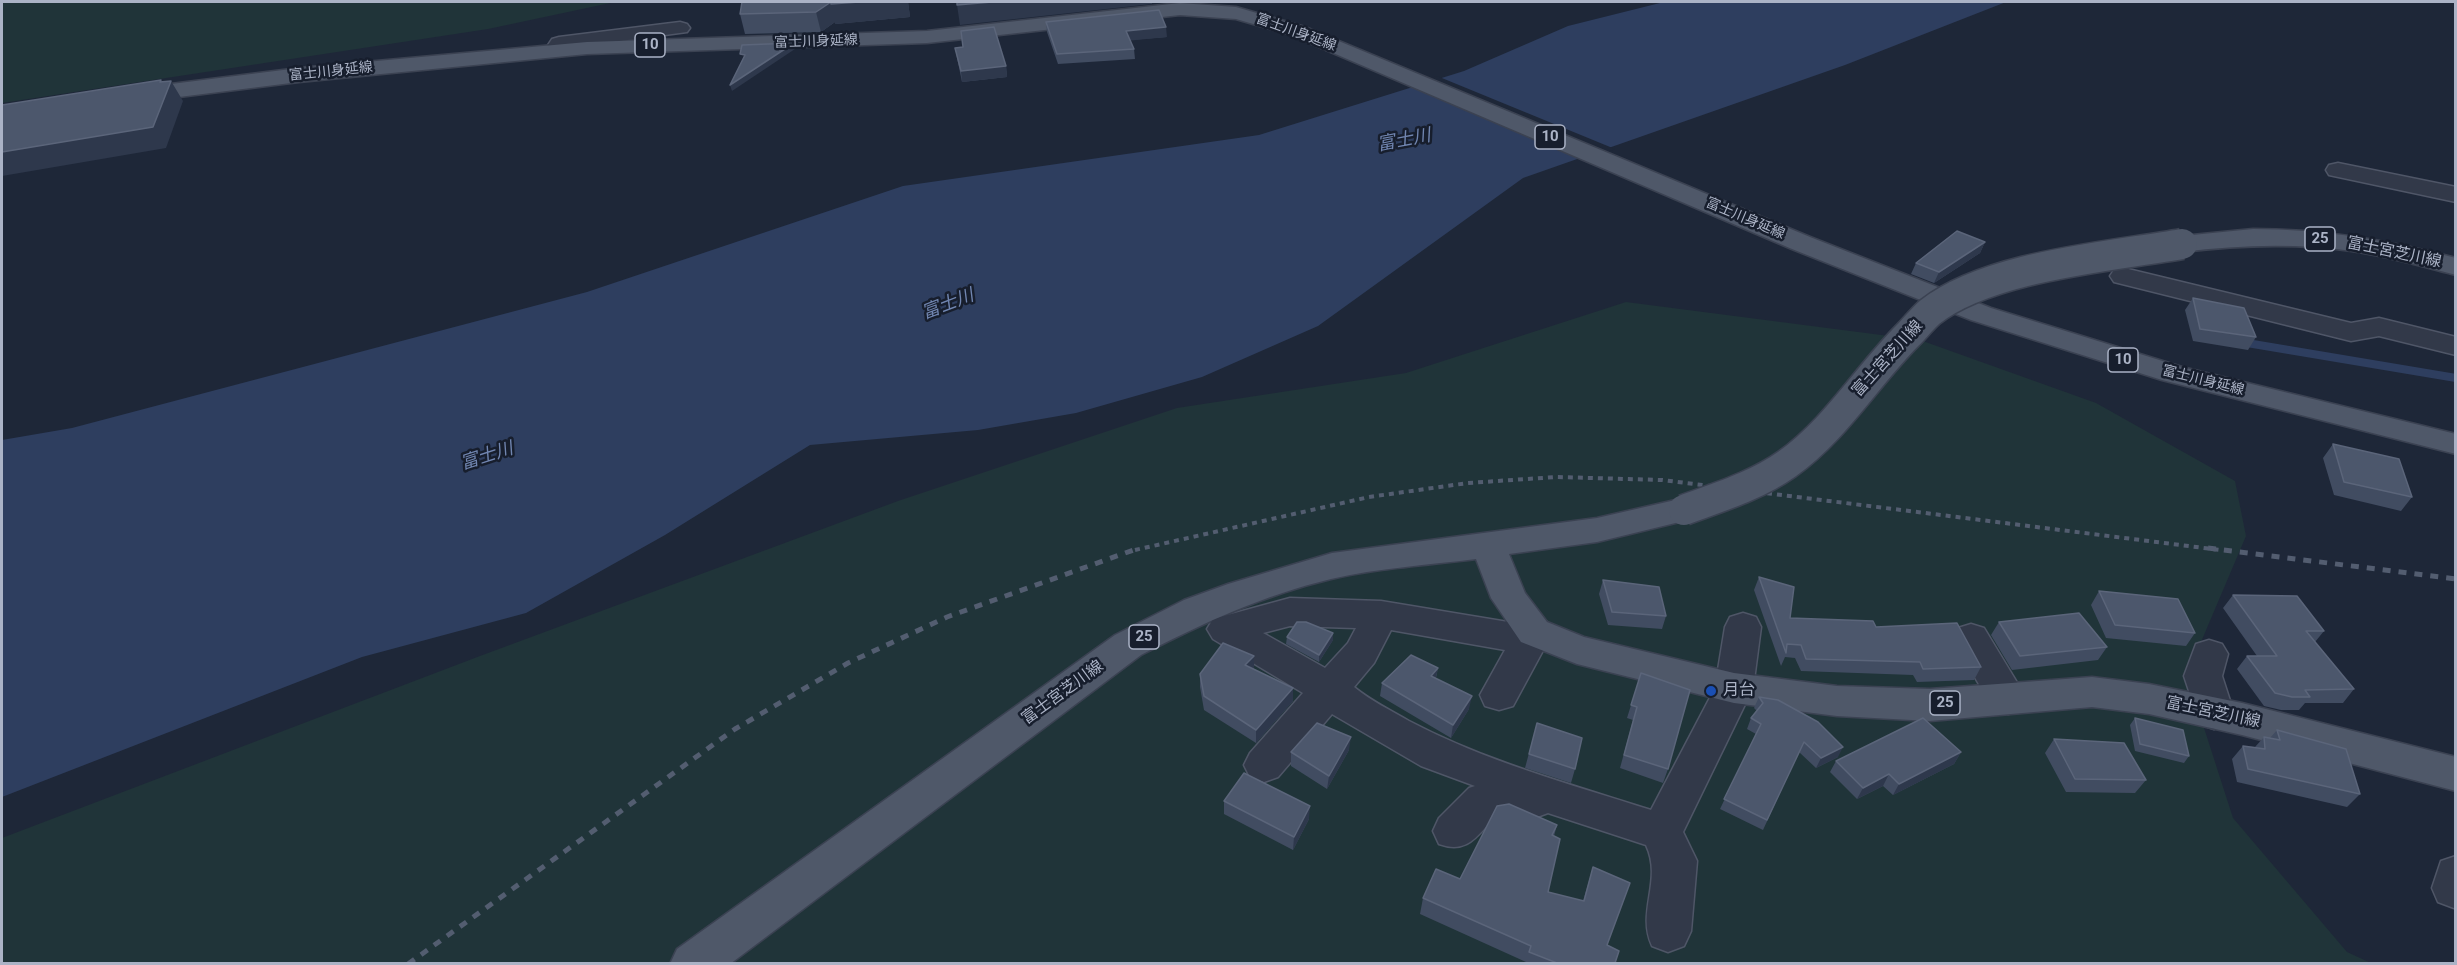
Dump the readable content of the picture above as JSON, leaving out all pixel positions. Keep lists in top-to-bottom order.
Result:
{
  "streets": {
    "main road": [
      "富士川身延線",
      "10",
      "25",
      "富士宮芝川線"
    ]
  },
  "water": ["富士川"],
  "places": ["月台"]
}
